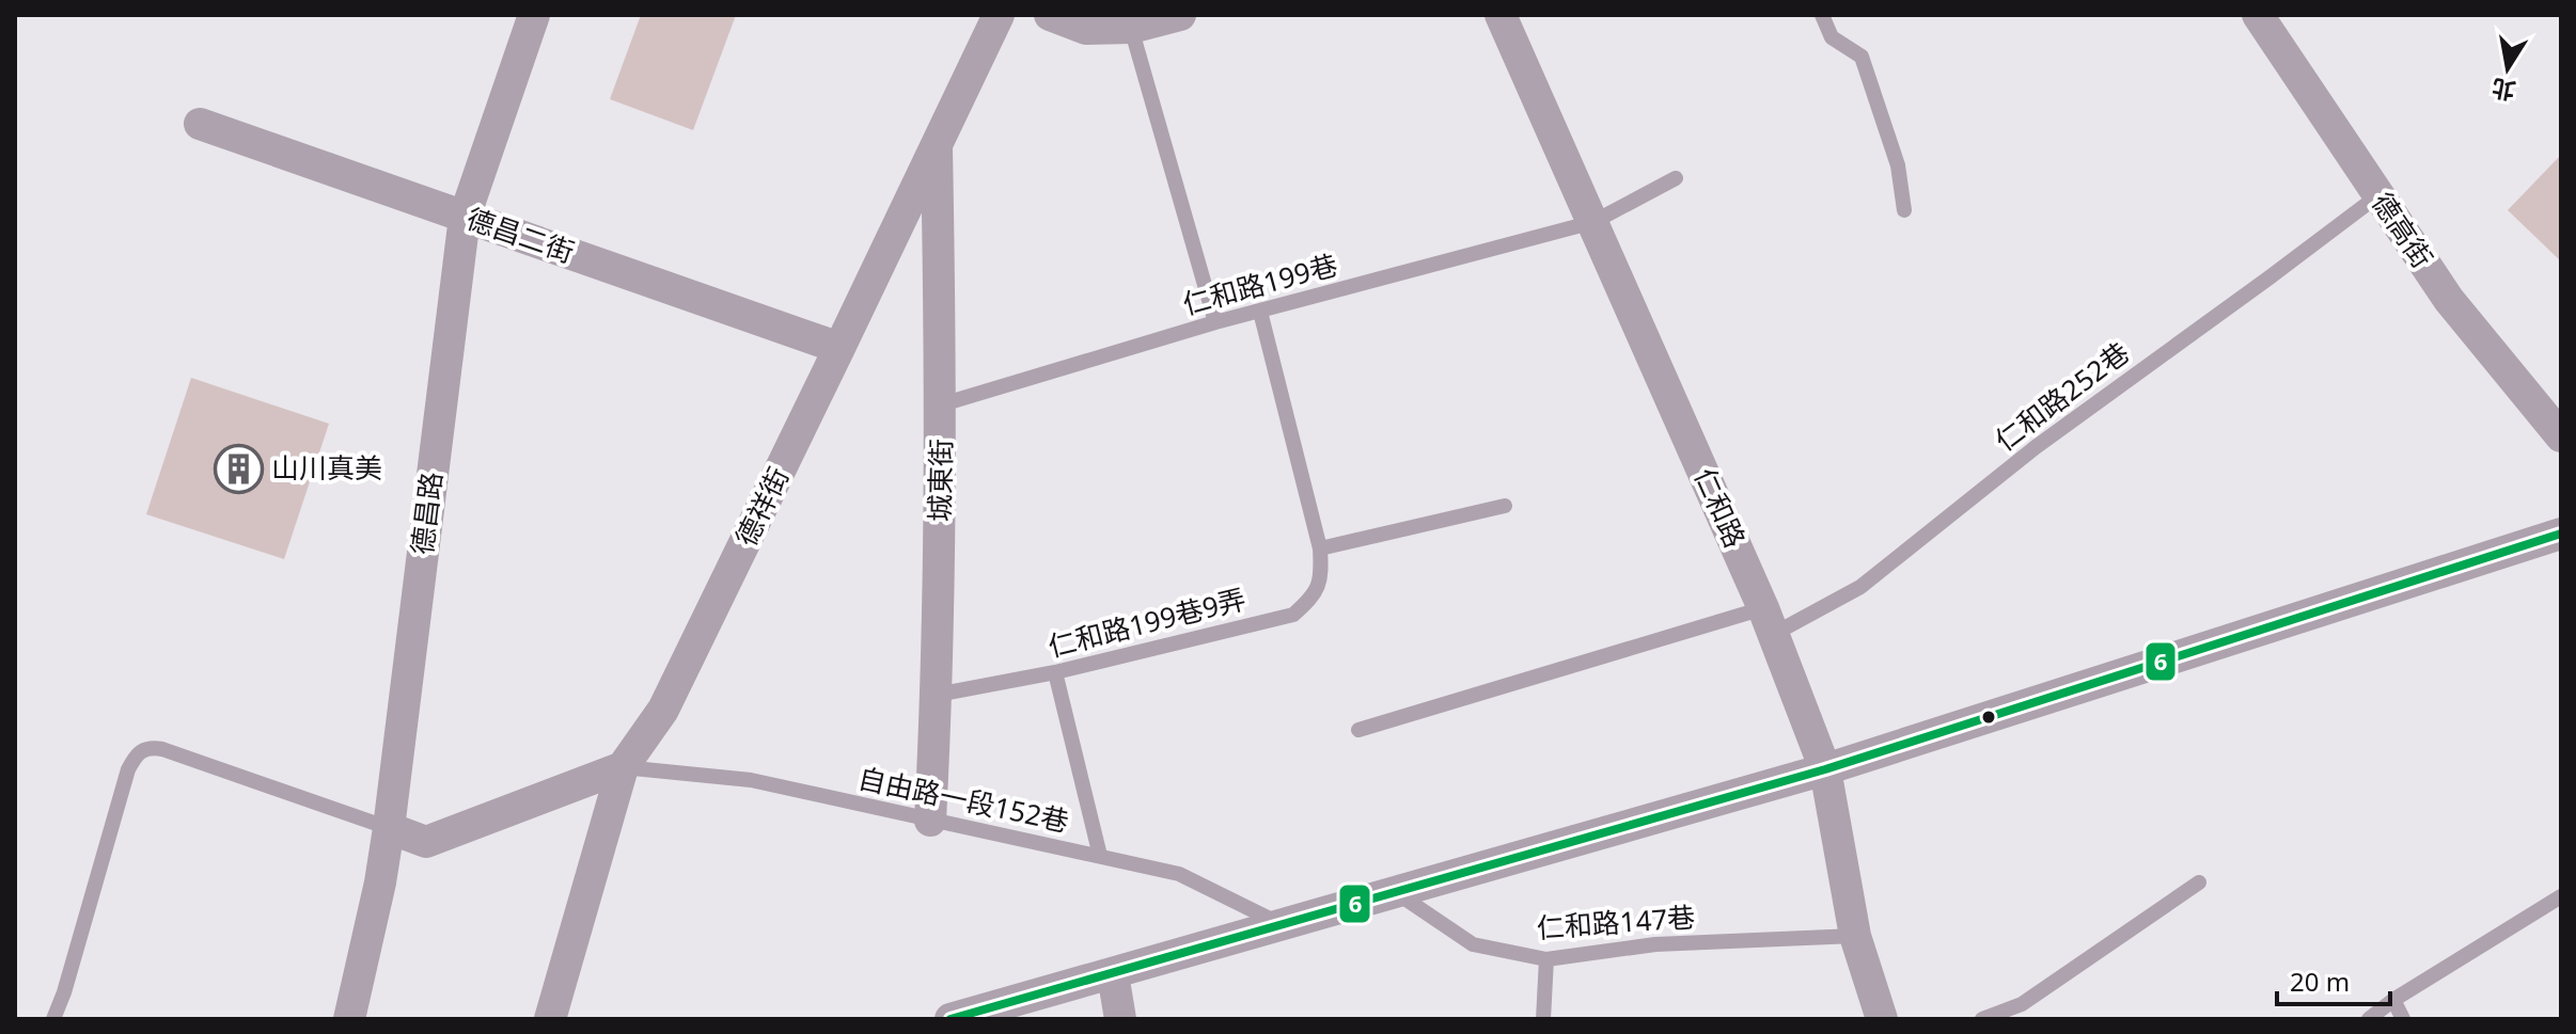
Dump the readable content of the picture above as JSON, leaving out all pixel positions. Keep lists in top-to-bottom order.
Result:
{
  "streets": {
    "street": [
      "德高街",
      "德昌二街",
      "城東街",
      "德祥街",
      "仁和路",
      "德昌路"
    ],
    "lane": [
      "仁和路199巷",
      "仁和路252巷",
      "仁和路199巷9弄",
      "自由路一段152巷",
      "仁和路147巷"
    ]
  },
  "crossings": [
    ["德高街", "仁和路252巷"],
    ["德昌二街", "德祥街"],
    ["德昌二街", "德昌路"],
    ["仁和路199巷", "城東街"],
    ["仁和路199巷", "仁和路"],
    ["仁和路199巷", "仁和路199巷9弄"],
    ["仁和路252巷", "仁和路"],
    ["城東街", "德祥街"],
    ["城東街", "仁和路199巷9弄"],
    ["城東街", "自由路一段152巷"],
    ["德祥街", "自由路一段152巷"],
    ["仁和路", "仁和路147巷"]
  ],
  "places": {
    "building": ["山川真美"]
  },
  "lines": ["transit line 6"],
  "scale_bar": "20 m",
  "north": "bottom"
}
